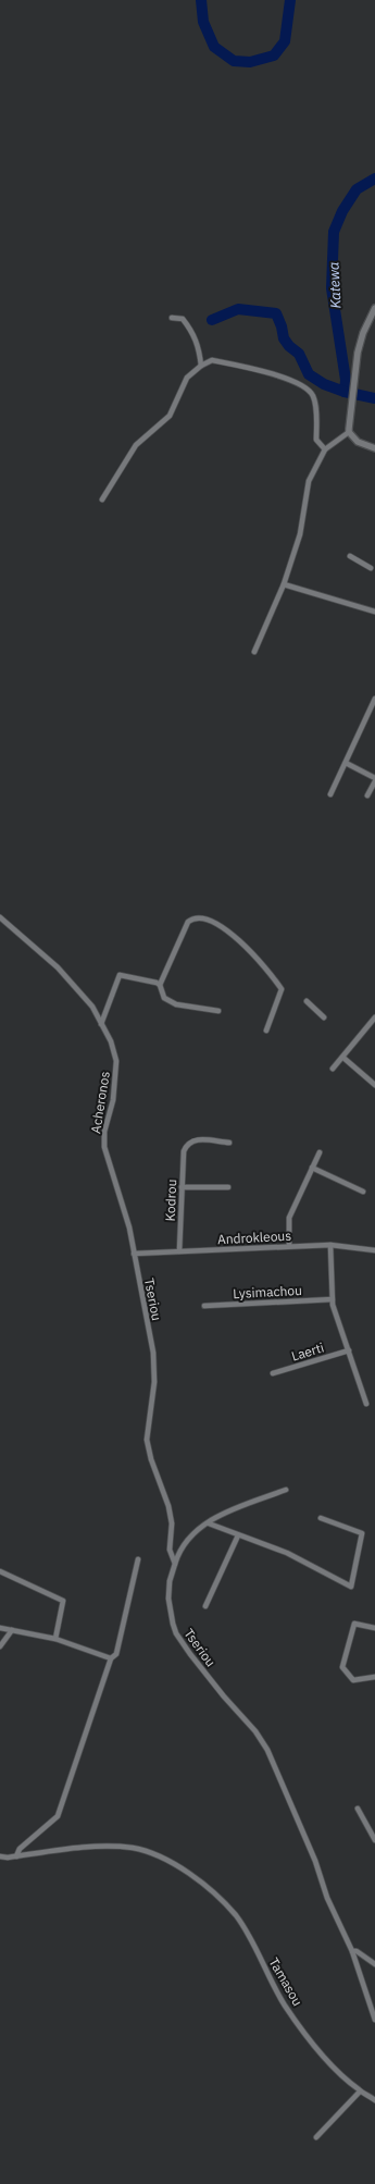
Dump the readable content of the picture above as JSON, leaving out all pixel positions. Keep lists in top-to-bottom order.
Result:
{
  "streets": {
    "street": [
      "Acheronos",
      "Kodrou",
      "Androkleous",
      "Lysimachou",
      "Tseriou",
      "Laerti",
      "Tamasou"
    ]
  },
  "crossings": [
    ["Acheronos", "Androkleous"],
    ["Acheronos", "Tseriou"],
    ["Kodrou", "Androkleous"],
    ["Androkleous", "Tseriou"]
  ],
  "water": ["Katewa"]
}
